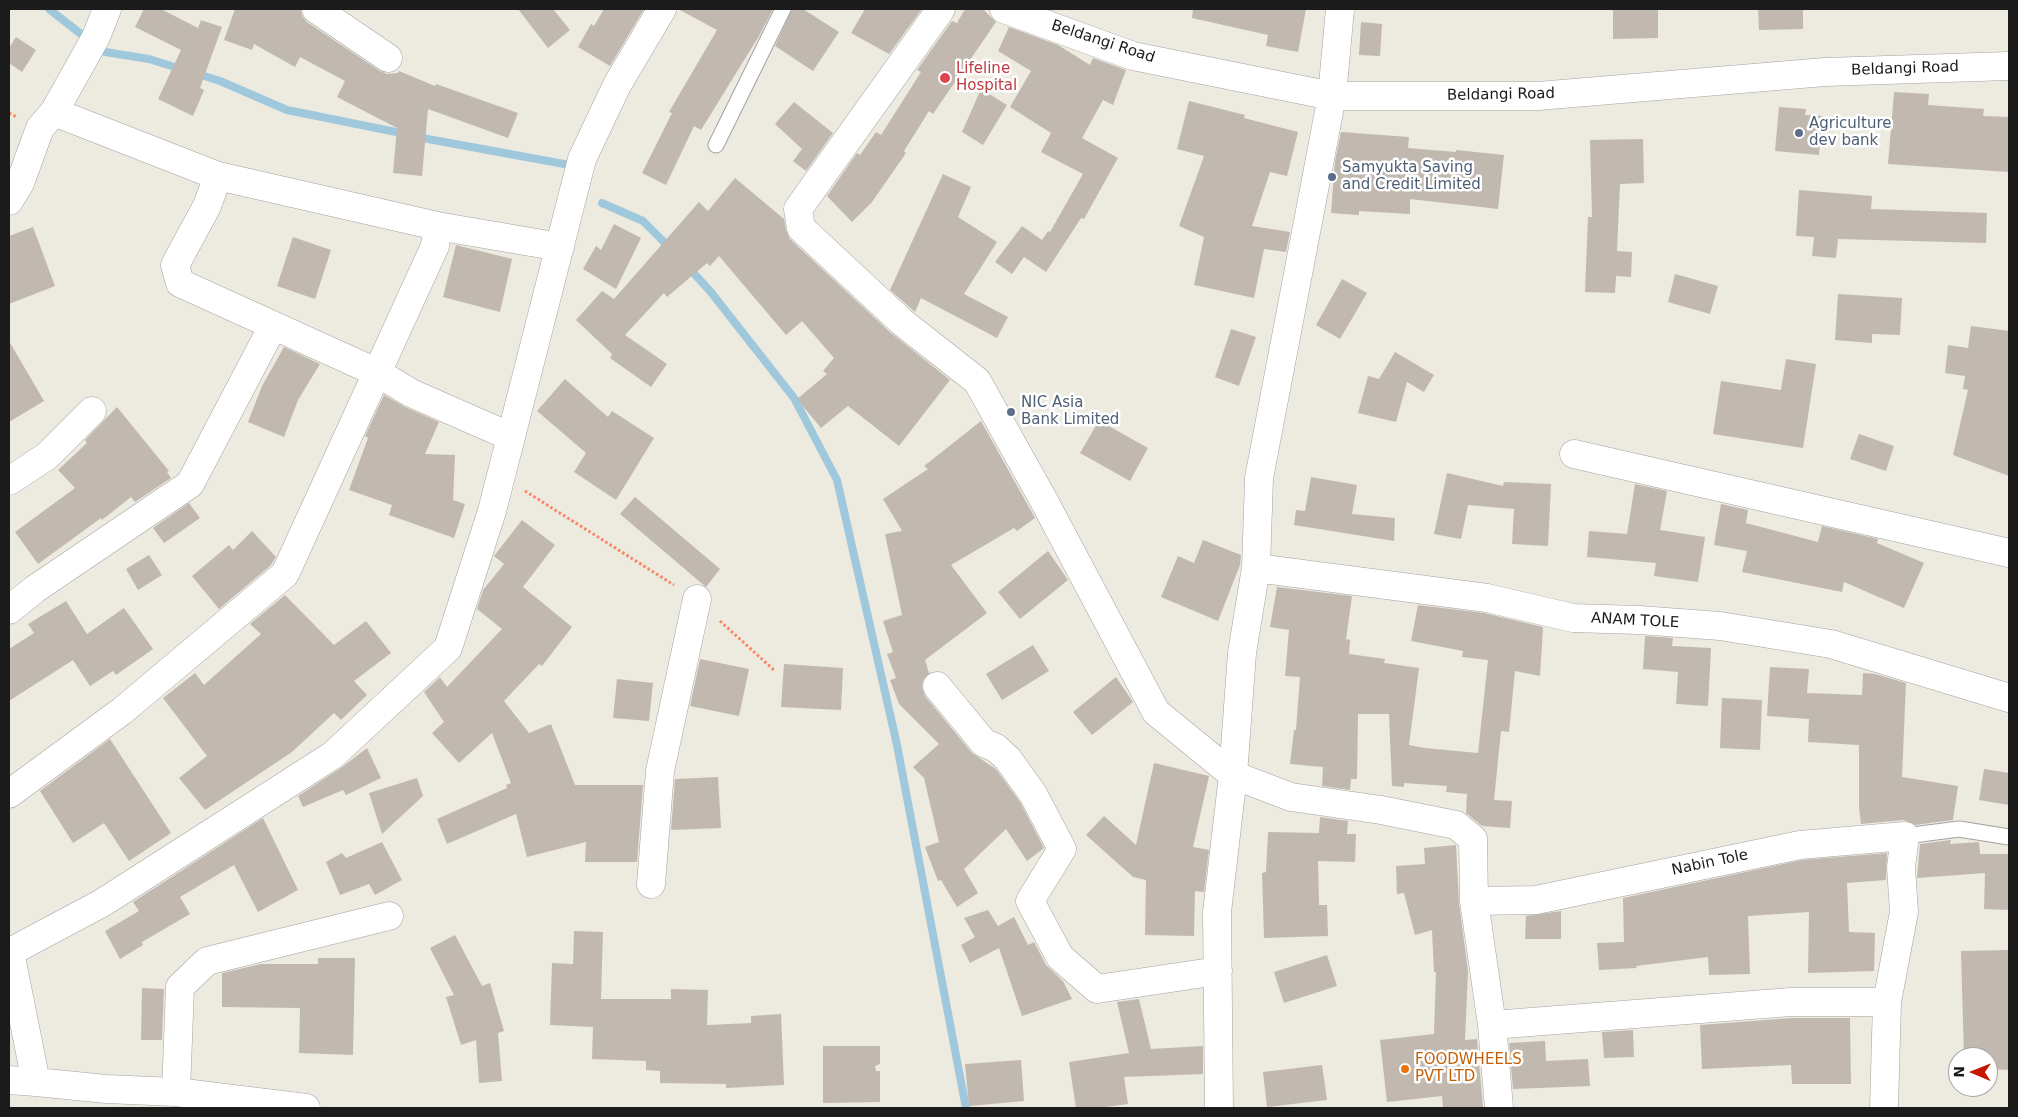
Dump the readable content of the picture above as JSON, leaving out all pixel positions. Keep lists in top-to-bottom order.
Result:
{
  "streets": {
    "street": ["Beldangi Road", "ANAM TOLE", "Nabin Tole"]
  },
  "places": [
    "Lifeline Hospital",
    "Agriculture dev bank",
    "Samyukta Saving and Credit Limited",
    "NIC Asia Bank Limited",
    "FOODWHEELS PVT LTD"
  ],
  "north": "left"
}
